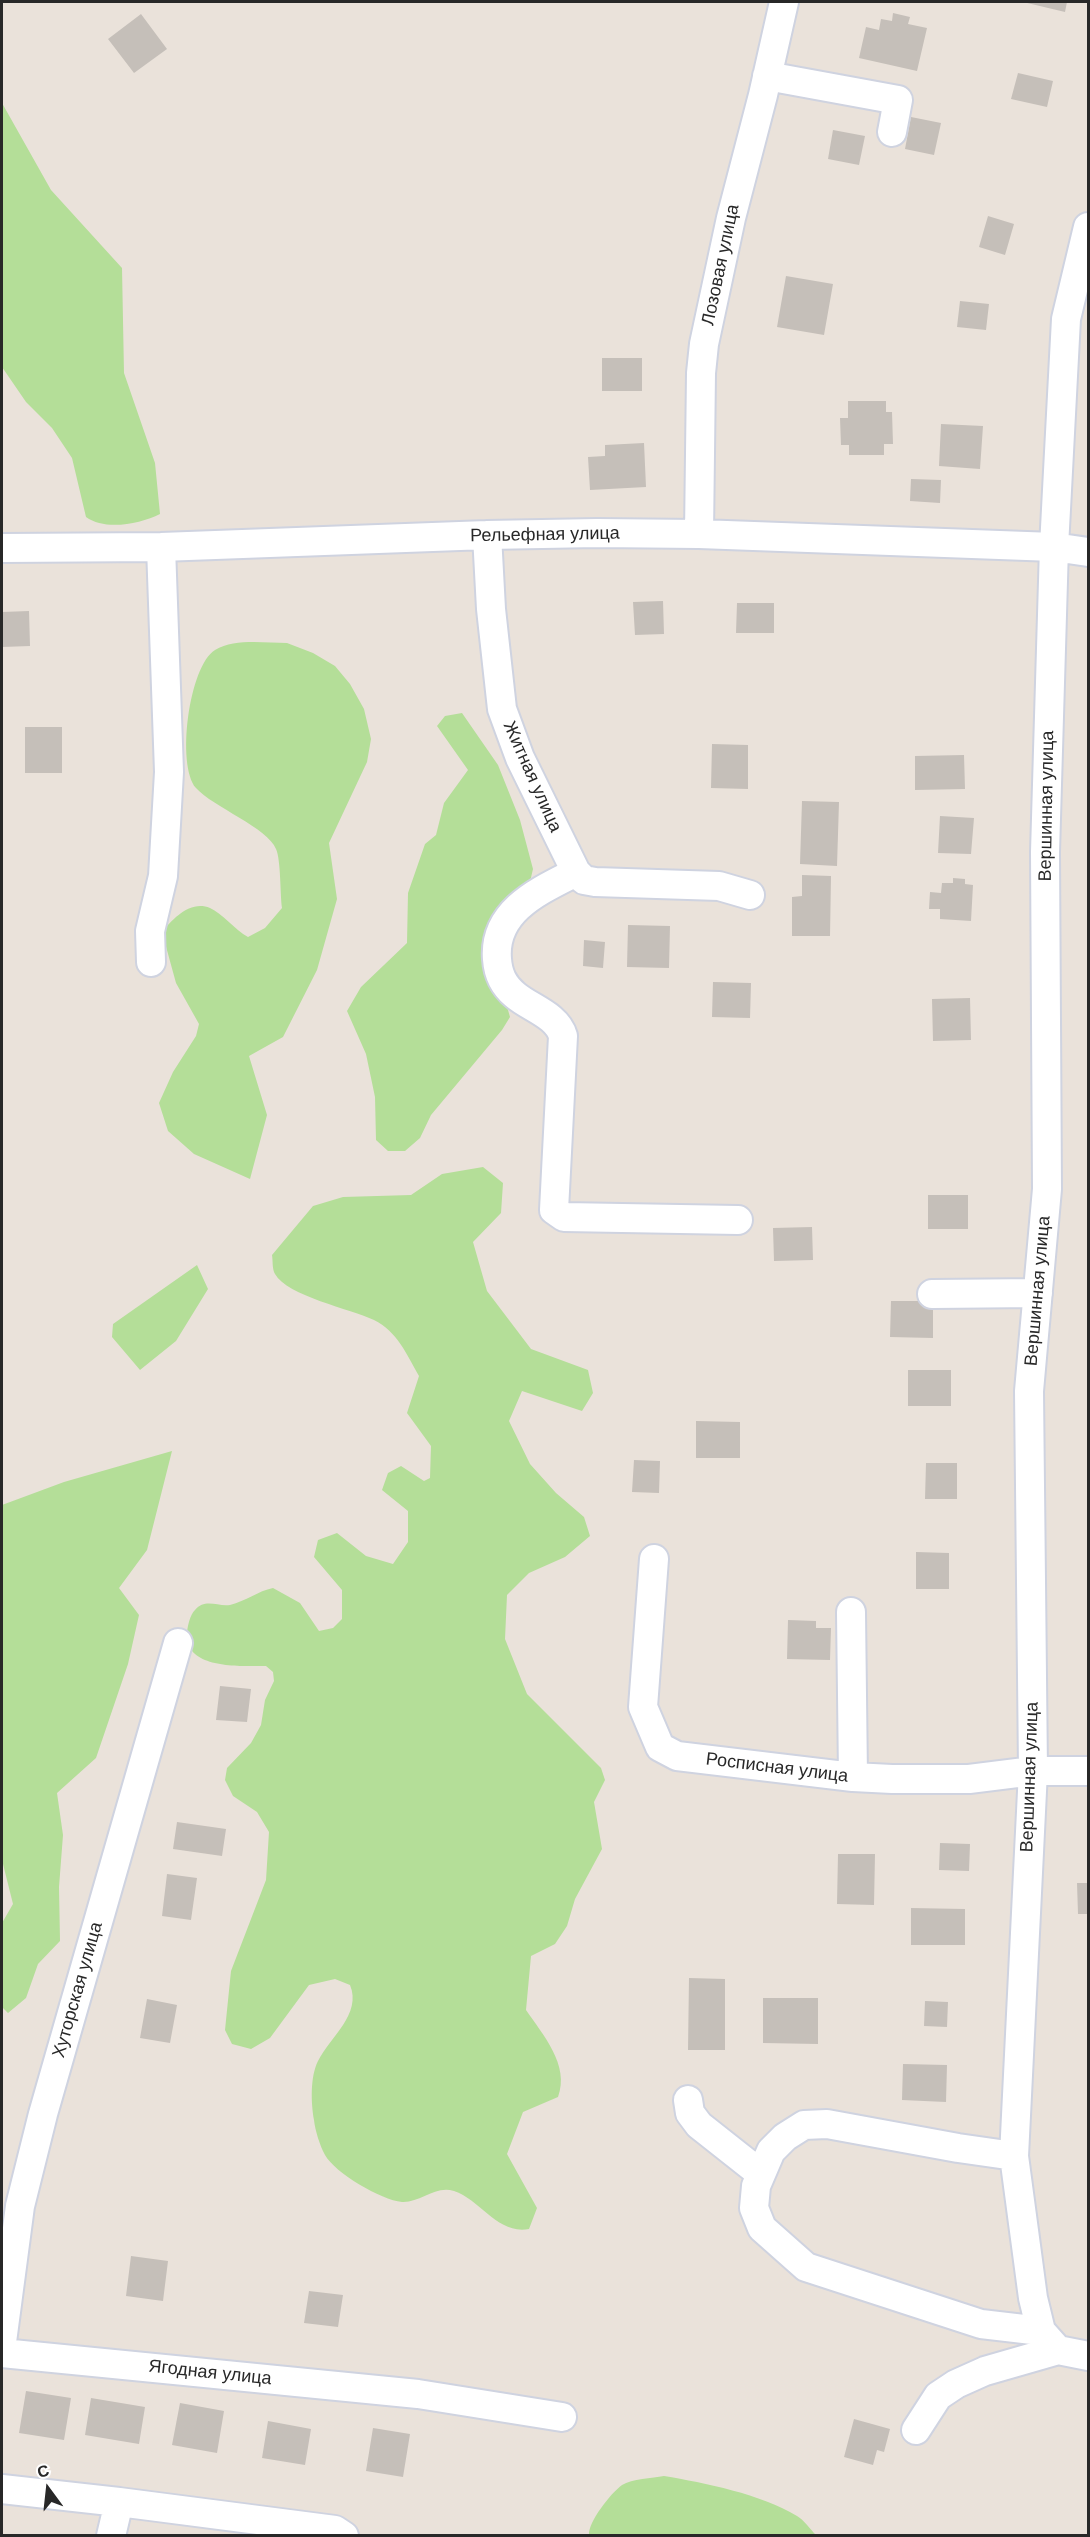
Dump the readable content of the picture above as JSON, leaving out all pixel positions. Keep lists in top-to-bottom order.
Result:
{
  "streets": {
    "street": [
      "Лозовая улица",
      "Рельефная улица",
      "Житная улица",
      "Вершинная улица",
      "Росписная улица",
      "Хуторская улица",
      "Ягодная улица"
    ]
  },
  "crossings": [
    ["Лозовая улица", "Рельефная улица"],
    ["Рельефная улица", "Житная улица"],
    ["Рельефная улица", "Вершинная улица"],
    ["Вершинная улица", "Росписная улица"]
  ],
  "north": "top"
}
